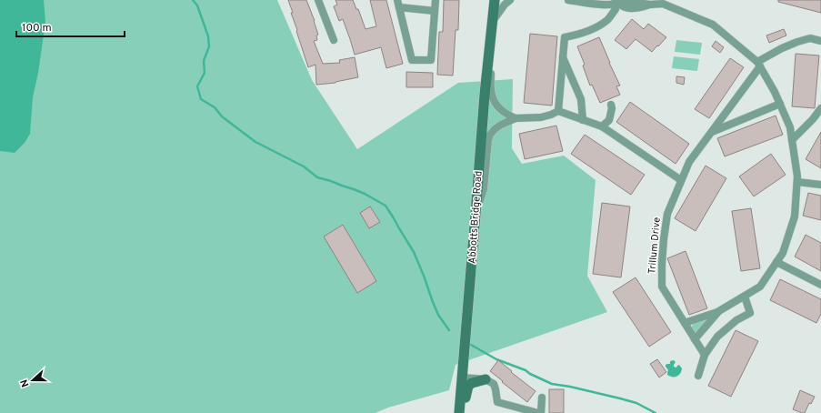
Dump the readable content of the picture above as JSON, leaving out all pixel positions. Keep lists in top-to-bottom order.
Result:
{
  "streets": {
    "main road": ["Abbotts Bridge Road"],
    "street": ["Trillum Drive"]
  },
  "scale_bar": "100 m",
  "north": "left"
}
